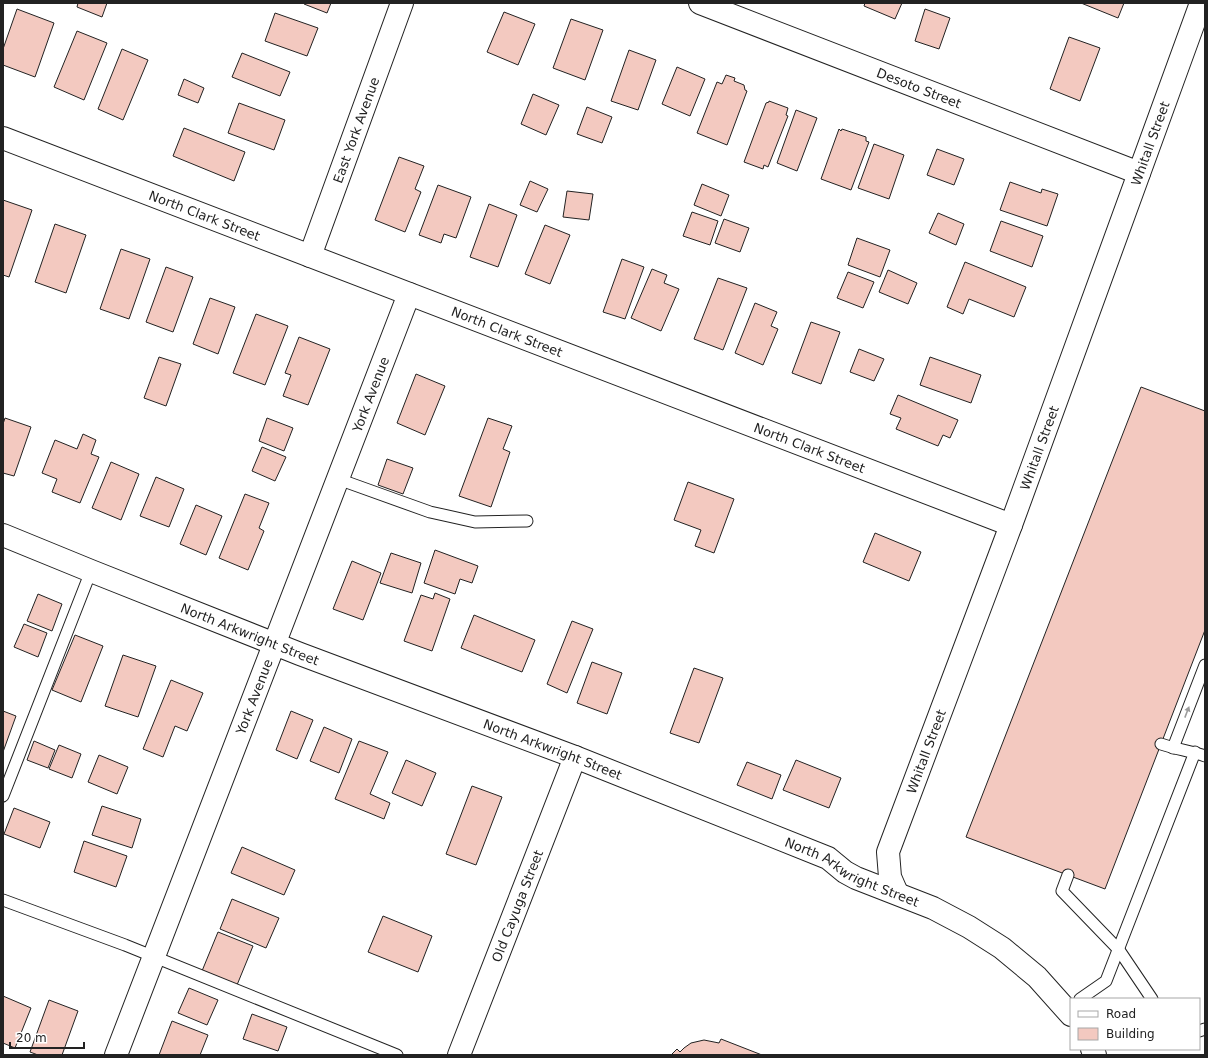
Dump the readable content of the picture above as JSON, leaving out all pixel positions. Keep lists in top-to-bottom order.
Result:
{
  "streets": {
    "street": [
      "Desoto Street",
      "East York Avenue",
      "Whitall Street",
      "North Clark Street",
      "York Avenue",
      "North Arkwright Street",
      "Old Cayuga Street"
    ]
  },
  "crossings": [
    ["Desoto Street", "Whitall Street"],
    ["East York Avenue", "North Clark Street"],
    ["Whitall Street", "North Clark Street"],
    ["Whitall Street", "North Arkwright Street"],
    ["North Clark Street", "York Avenue"],
    ["York Avenue", "North Arkwright Street"],
    ["North Arkwright Street", "Old Cayuga Street"]
  ],
  "legend": ["Road", "Building"],
  "scale_bar": "20 m"
}
